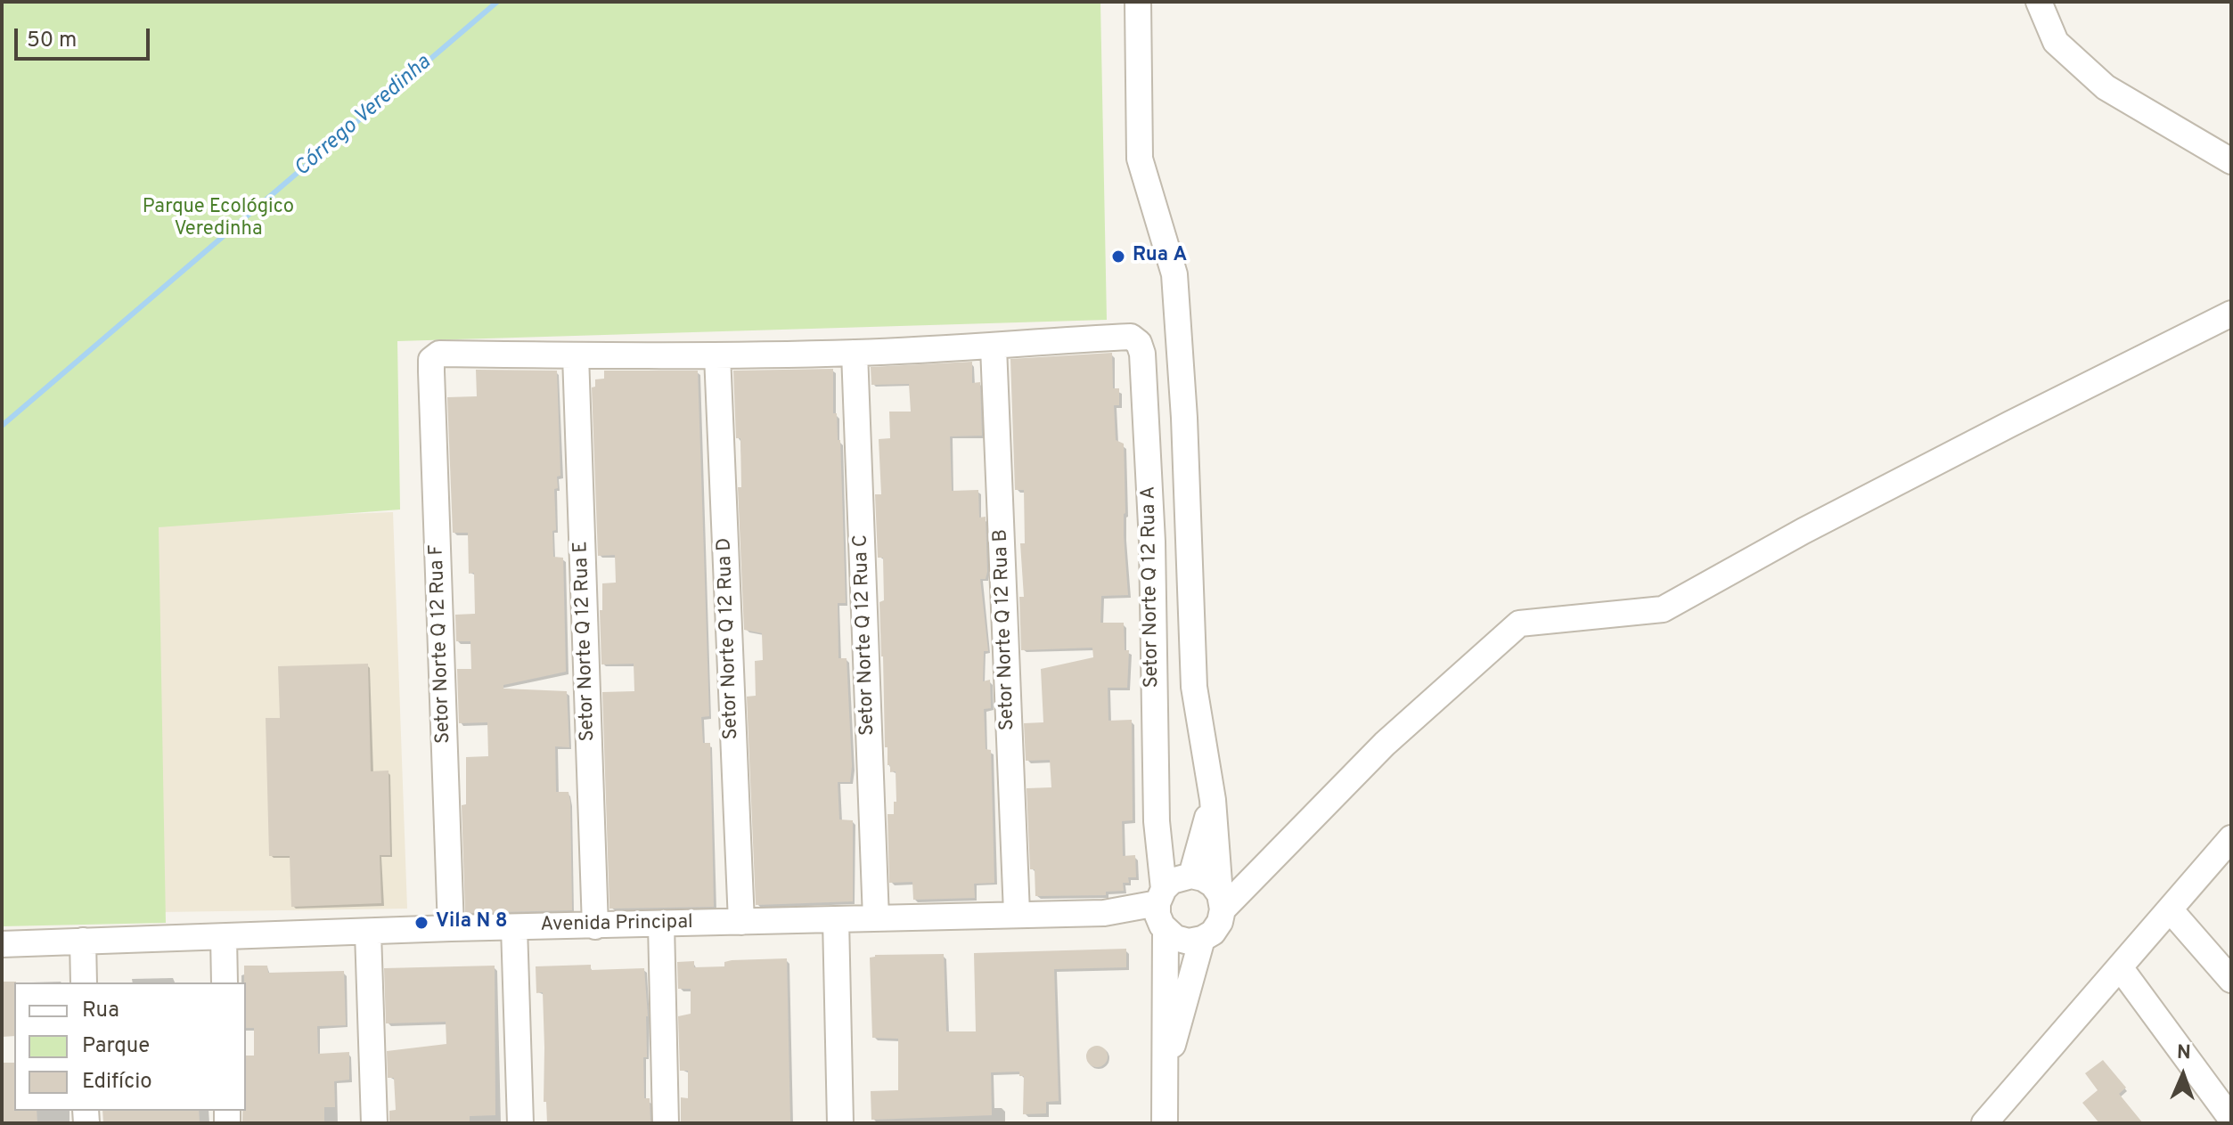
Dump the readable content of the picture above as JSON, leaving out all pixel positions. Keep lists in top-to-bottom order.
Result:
{
  "streets": {
    "street": [
      "Setor Norte Q 12 Rua A",
      "Setor Norte Q 12 Rua B",
      "Setor Norte Q 12 Rua C",
      "Setor Norte Q 12 Rua D",
      "Setor Norte Q 12 Rua E",
      "Setor Norte Q 12 Rua F",
      "Avenida Principal"
    ]
  },
  "crossings": [
    ["Setor Norte Q 12 Rua A", "Setor Norte Q 12 Rua B"],
    ["Setor Norte Q 12 Rua A", "Avenida Principal"],
    ["Setor Norte Q 12 Rua B", "Avenida Principal"],
    ["Setor Norte Q 12 Rua C", "Avenida Principal"],
    ["Setor Norte Q 12 Rua D", "Avenida Principal"],
    ["Setor Norte Q 12 Rua E", "Setor Norte Q 12 Rua F"],
    ["Setor Norte Q 12 Rua E", "Avenida Principal"],
    ["Setor Norte Q 12 Rua F", "Avenida Principal"]
  ],
  "water": ["Córrego Veredinha"],
  "parks": ["Parque Ecológico Veredinha"],
  "places": ["Rua A", "Vila N 8"],
  "legend": ["Rua", "Parque", "Edifício"],
  "scale_bar": "50 m",
  "north": "top"
}
